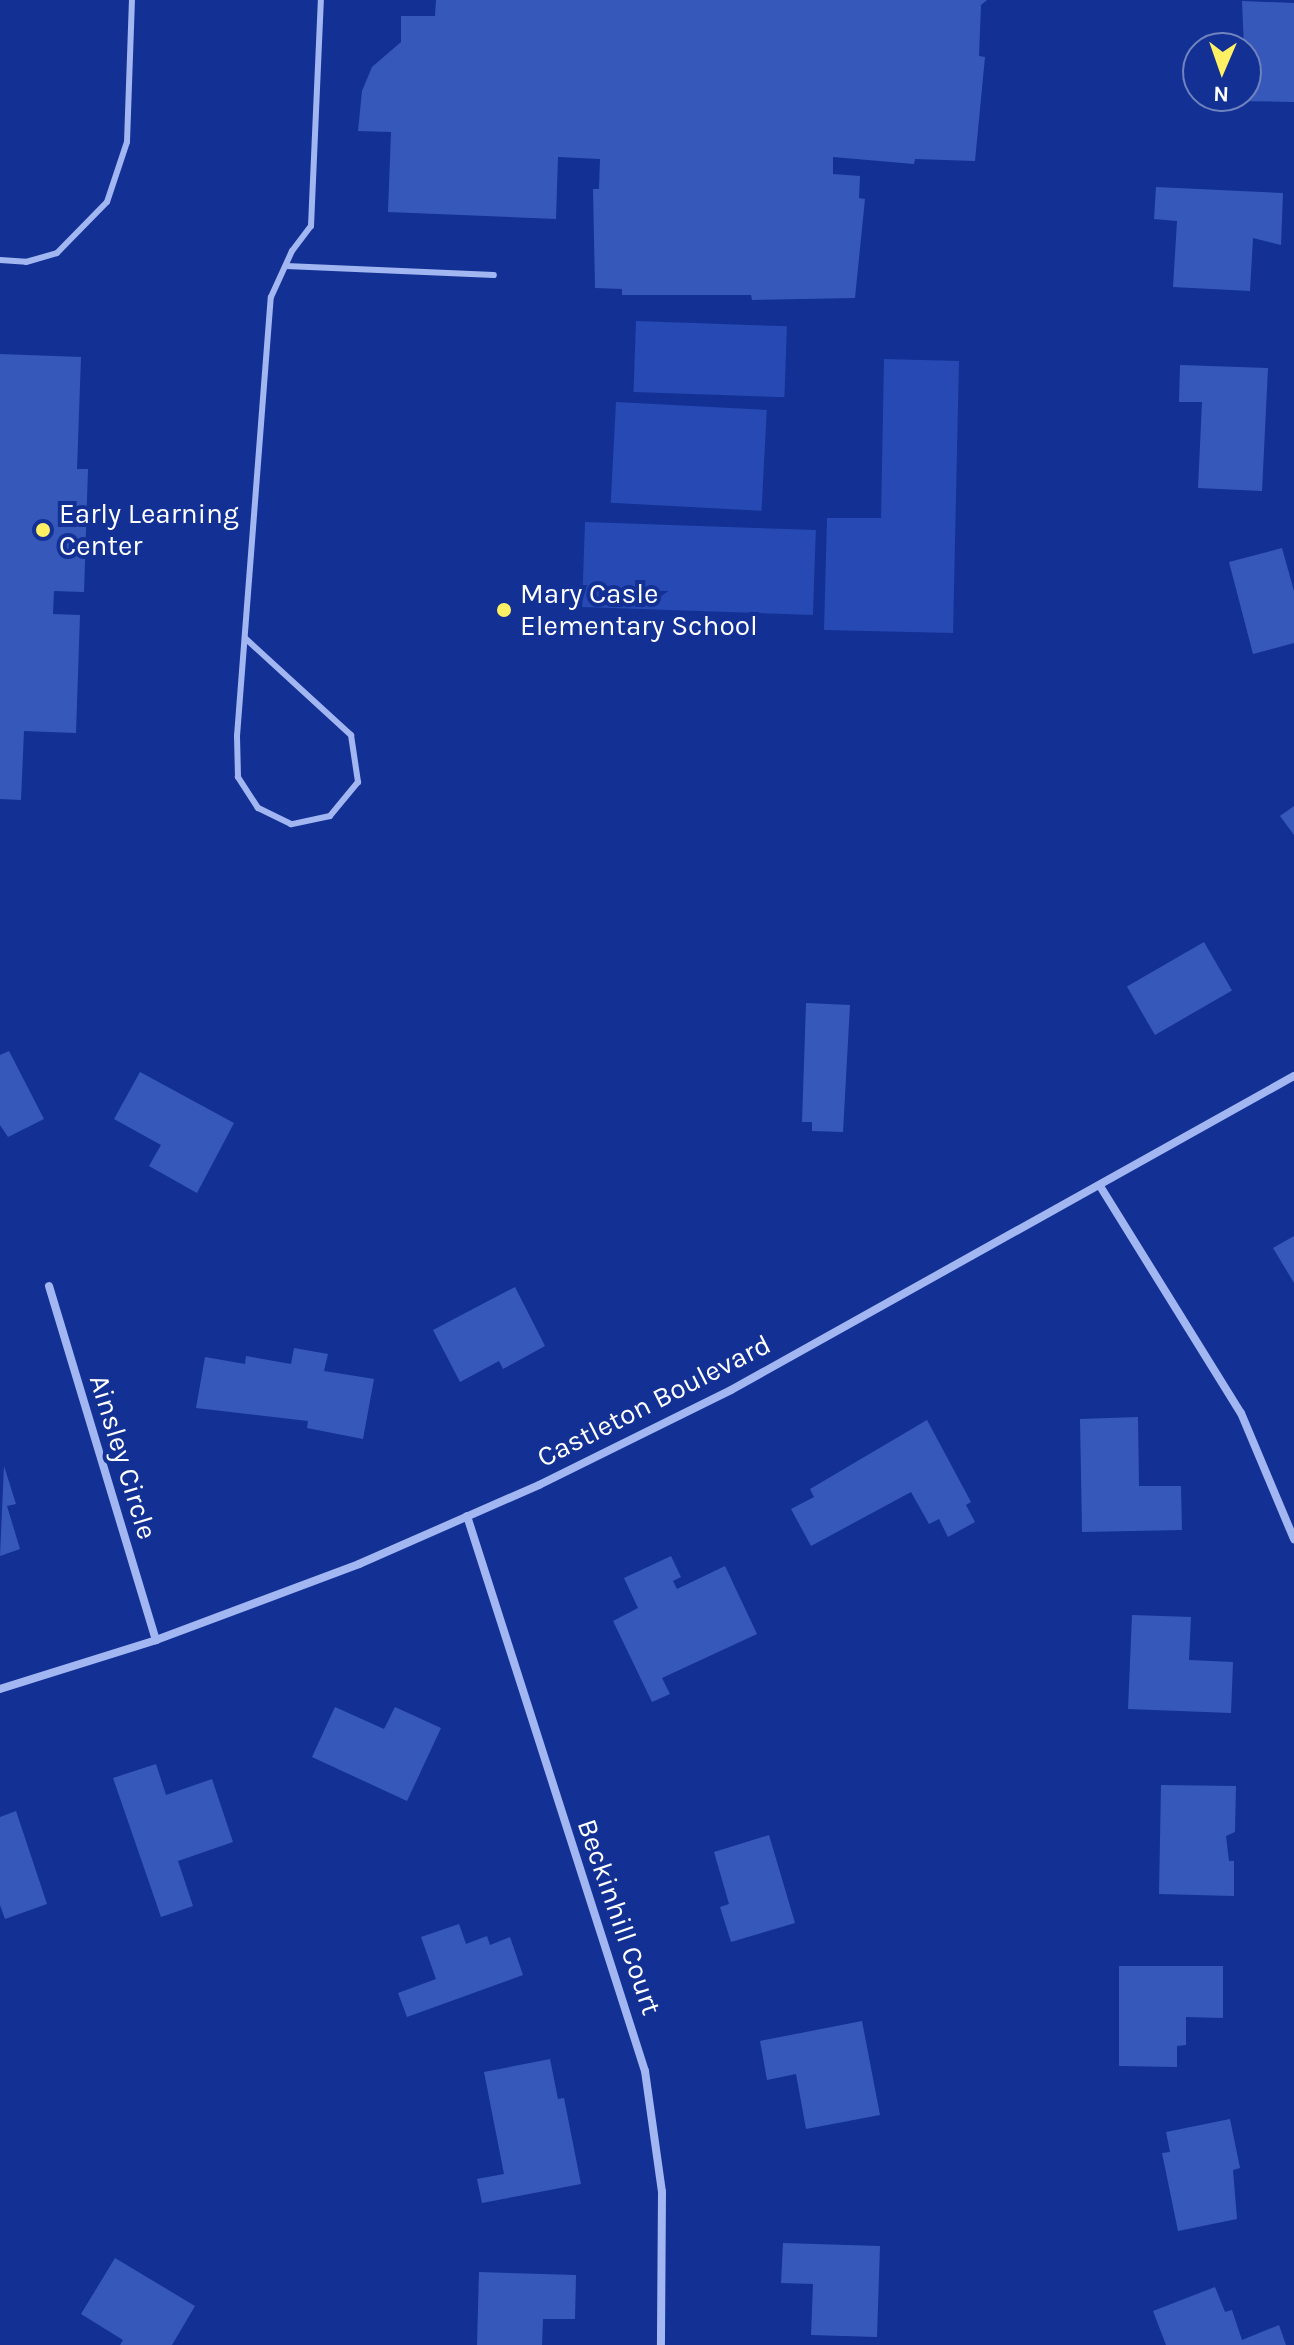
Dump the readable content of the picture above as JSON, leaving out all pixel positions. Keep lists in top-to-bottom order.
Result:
{
  "streets": {
    "street": ["Castleton Boulevard", "Ainsley Circle", "Beckinhill Court"]
  },
  "crossings": [
    ["Castleton Boulevard", "Ainsley Circle"],
    ["Castleton Boulevard", "Beckinhill Court"]
  ],
  "places": ["Early Learning Center", "Mary Casle Elementary School"],
  "north": "bottom"
}
